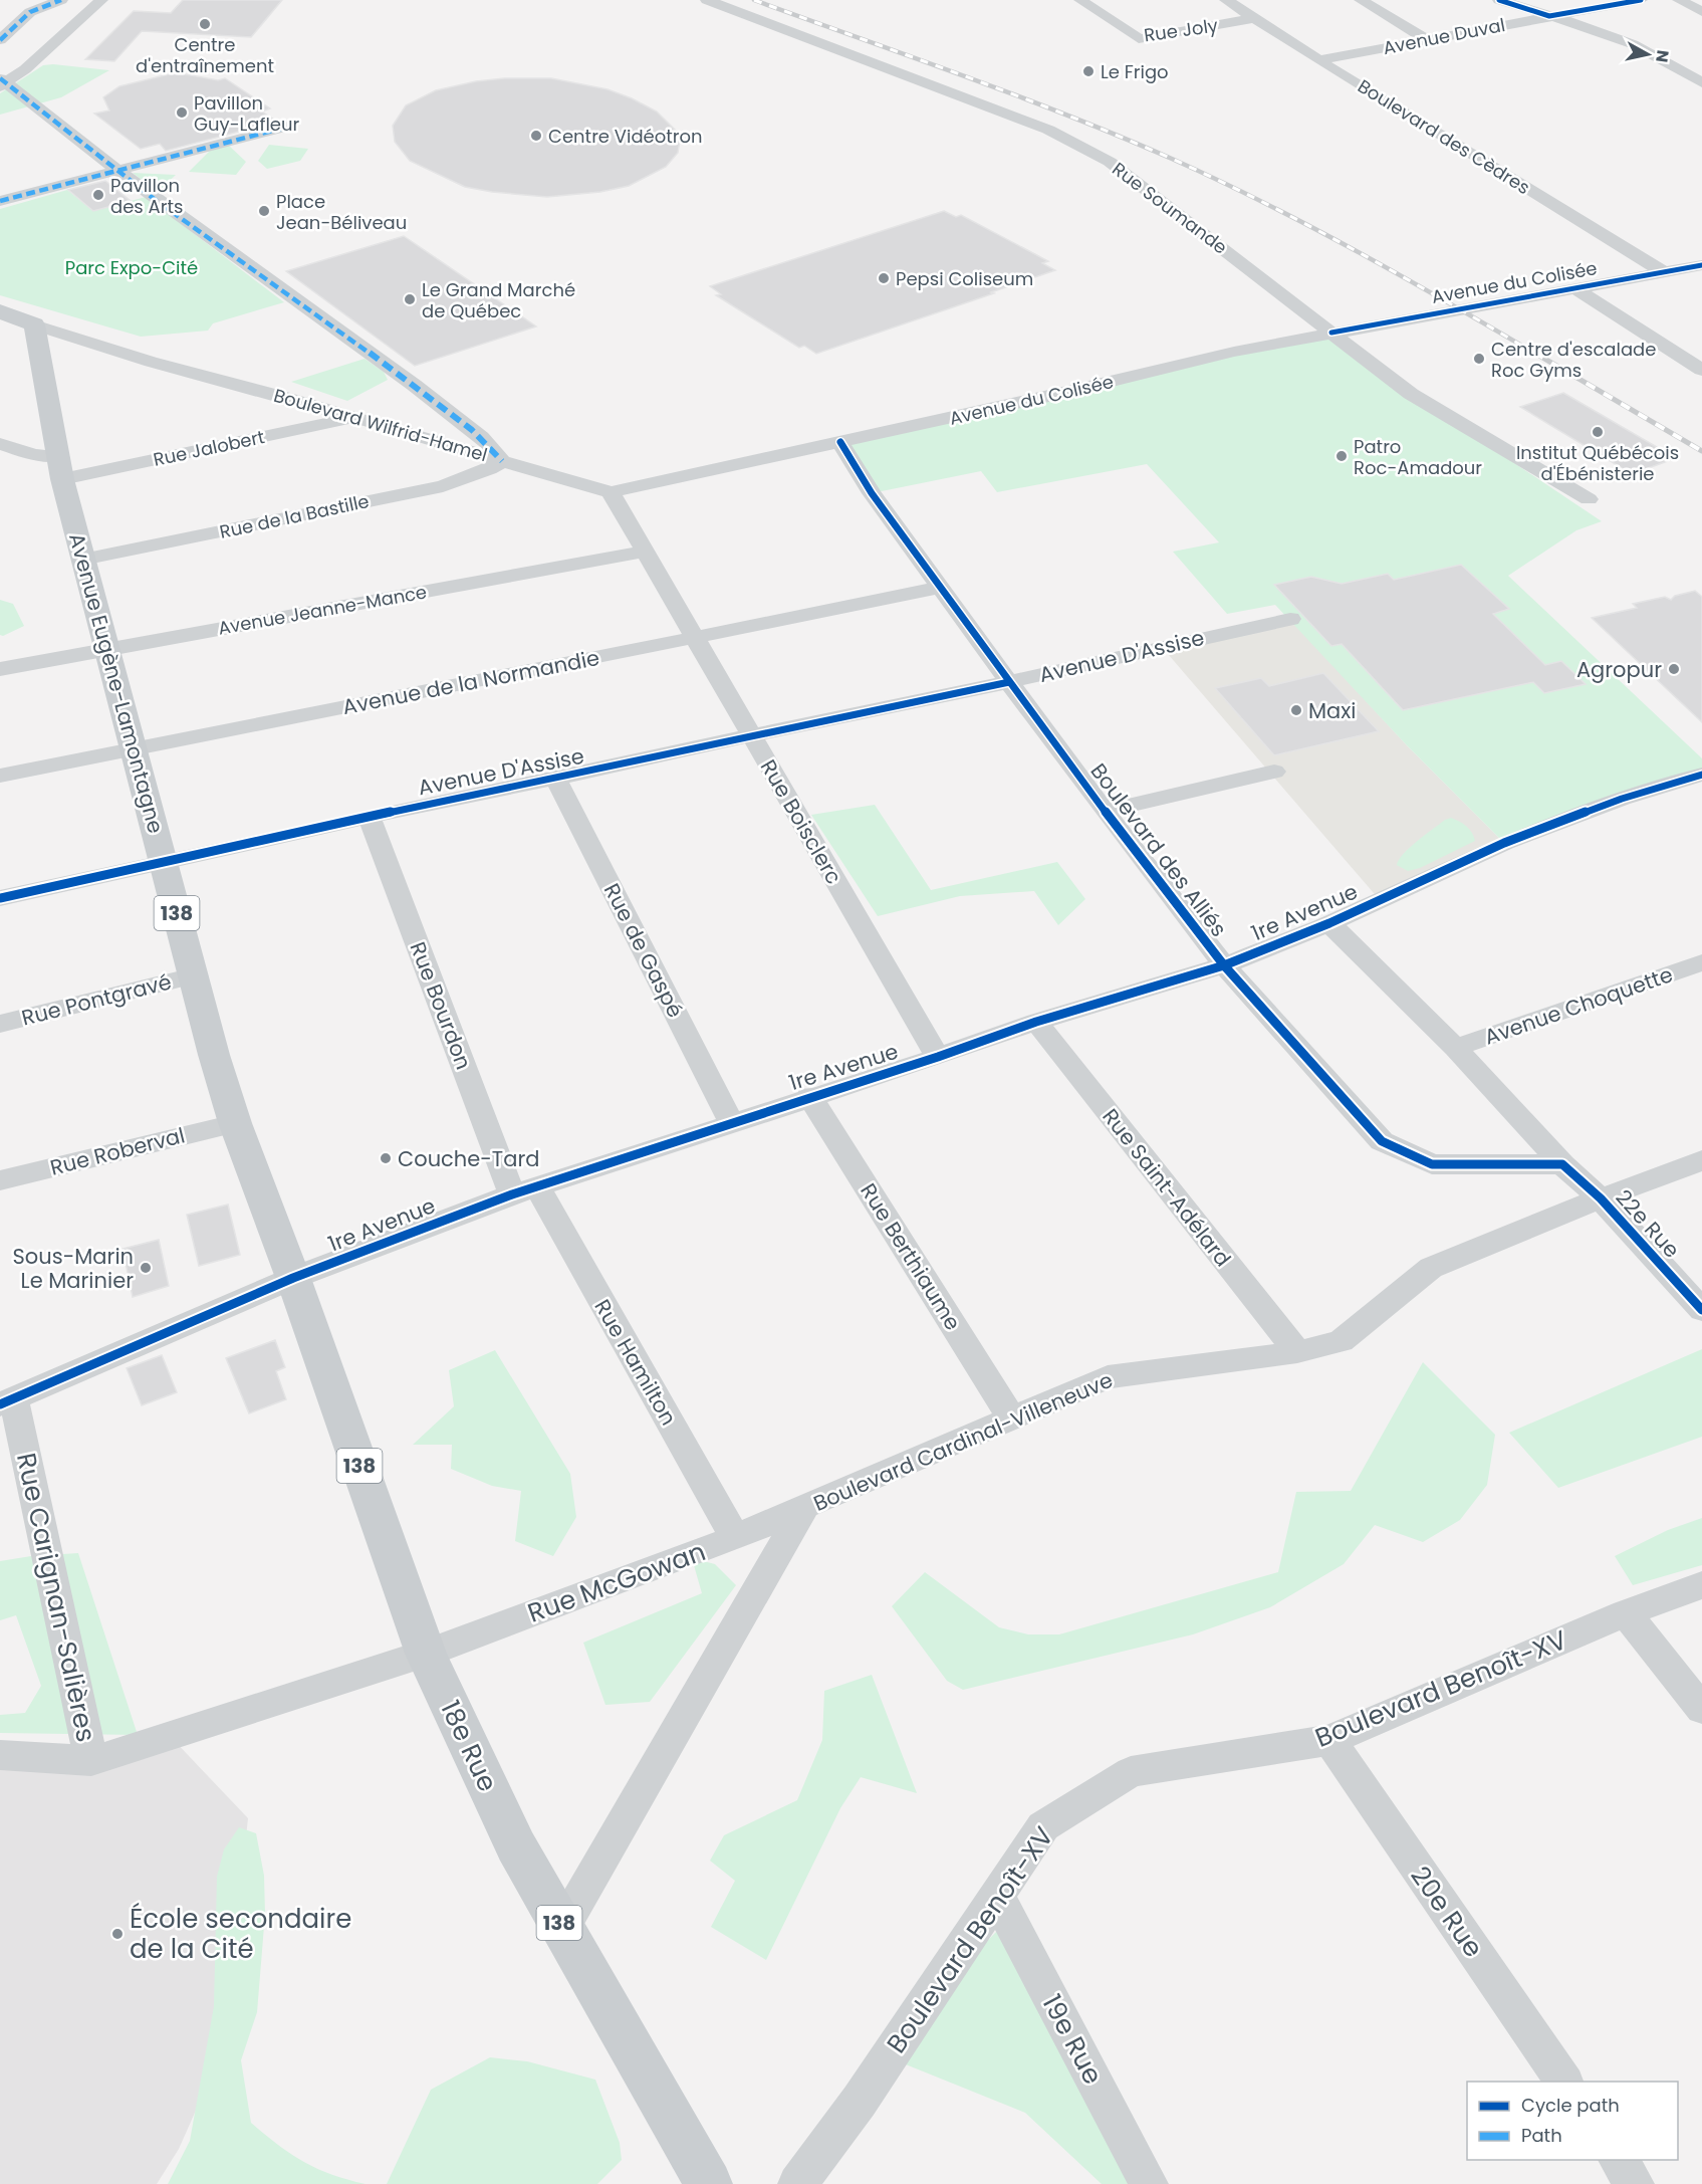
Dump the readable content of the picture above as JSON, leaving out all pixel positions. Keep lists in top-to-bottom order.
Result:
{
  "streets": {
    "main road": [
      "Boulevard Wilfrid-Hamel",
      "Avenue Eugène-Lamontagne",
      "138",
      "18e Rue"
    ],
    "street": [
      "Rue Joly",
      "Avenue Duval",
      "Boulevard des Cèdres",
      "Rue Soumande",
      "Avenue du Colisée",
      "Rue Jalobert",
      "Rue de la Bastille",
      "Avenue Jeanne-Mance",
      "Avenue D'Assise",
      "Avenue de la Normandie",
      "Rue Boisclerc",
      "Boulevard des Alliés",
      "1re Avenue",
      "Rue de Gaspé",
      "Rue Pontgravé",
      "Rue Bourdon",
      "Avenue Choquette",
      "Rue Roberval",
      "Rue Saint-Adélard",
      "22e Rue",
      "Rue Berthiaume",
      "Rue Hamilton",
      "Boulevard Cardinal-Villeneuve",
      "Rue McGowan",
      "Rue Carignan-Salières",
      "Boulevard Benoît-XV",
      "20e Rue",
      "19e Rue"
    ]
  },
  "crossings": [
    ["Rue Joly", "Boulevard des Cèdres"],
    ["Avenue Duval", "Boulevard des Cèdres"],
    ["Boulevard des Cèdres", "Avenue du Colisée"],
    ["Rue Soumande", "Avenue du Colisée"],
    ["Avenue du Colisée", "Boulevard Wilfrid-Hamel"],
    ["Avenue du Colisée", "Rue Boisclerc"],
    ["Avenue du Colisée", "Boulevard des Alliés"],
    ["Boulevard Wilfrid-Hamel", "Rue Jalobert"],
    ["Boulevard Wilfrid-Hamel", "Rue de la Bastille"],
    ["Boulevard Wilfrid-Hamel", "Avenue Eugène-Lamontagne"],
    ["Boulevard Wilfrid-Hamel", "Rue Boisclerc"],
    ["Rue Jalobert", "Avenue Eugène-Lamontagne"],
    ["Rue de la Bastille", "Avenue Eugène-Lamontagne"],
    ["Avenue Jeanne-Mance", "Avenue Eugène-Lamontagne"],
    ["Avenue Jeanne-Mance", "Rue Boisclerc"],
    ["Avenue D'Assise", "Avenue Eugène-Lamontagne"],
    ["Avenue D'Assise", "Rue Boisclerc"],
    ["Avenue D'Assise", "Boulevard des Alliés"],
    ["Avenue D'Assise", "Rue de Gaspé"],
    ["Avenue D'Assise", "Rue Bourdon"],
    ["Avenue de la Normandie", "Avenue Eugène-Lamontagne"],
    ["Avenue de la Normandie", "Rue Boisclerc"],
    ["Avenue de la Normandie", "Boulevard des Alliés"],
    ["Avenue Eugène-Lamontagne", "1re Avenue"],
    ["Avenue Eugène-Lamontagne", "Rue Pontgravé"],
    ["Avenue Eugène-Lamontagne", "Rue Roberval"],
    ["Avenue Eugène-Lamontagne", "18e Rue"],
    ["Rue Boisclerc", "1re Avenue"],
    ["Boulevard des Alliés", "1re Avenue"],
    ["Boulevard des Alliés", "22e Rue"],
    ["1re Avenue", "Rue de Gaspé"],
    ["1re Avenue", "Rue Bourdon"],
    ["1re Avenue", "Rue Saint-Adélard"],
    ["1re Avenue", "22e Rue"],
    ["1re Avenue", "Rue Berthiaume"],
    ["1re Avenue", "Rue Hamilton"],
    ["1re Avenue", "Rue Carignan-Salières"],
    ["1re Avenue", "18e Rue"],
    ["Rue Bourdon", "Rue Hamilton"],
    ["Avenue Choquette", "22e Rue"],
    ["Rue Saint-Adélard", "Boulevard Cardinal-Villeneuve"],
    ["22e Rue", "Boulevard Cardinal-Villeneuve"],
    ["Rue Berthiaume", "Boulevard Cardinal-Villeneuve"],
    ["Rue Hamilton", "Rue McGowan"],
    ["Boulevard Cardinal-Villeneuve", "Rue McGowan"],
    ["Boulevard Cardinal-Villeneuve", "18e Rue"],
    ["Rue McGowan", "18e Rue"],
    ["Boulevard Benoît-XV", "20e Rue"],
    ["Boulevard Benoît-XV", "19e Rue"]
  ],
  "parks": ["Parc Expo-Cité"],
  "places": [
    "Centre d'entraînement",
    "Le Frigo",
    "Pavillon Guy-Lafleur",
    "Centre Vidéotron",
    "Pavillon des Arts",
    "Place Jean-Béliveau",
    "Pepsi Coliseum",
    "Le Grand Marché de Québec",
    "Centre d'escalade Roc Gyms",
    "Institut Québécois d'Ébénisterie",
    "Patro Roc-Amadour",
    "Agropur",
    "Maxi",
    "Couche-Tard",
    "Sous-Marin Le Marinier",
    "École secondaire de la Cité"
  ],
  "legend": ["Cycle path", "Path"],
  "north": "right"
}
